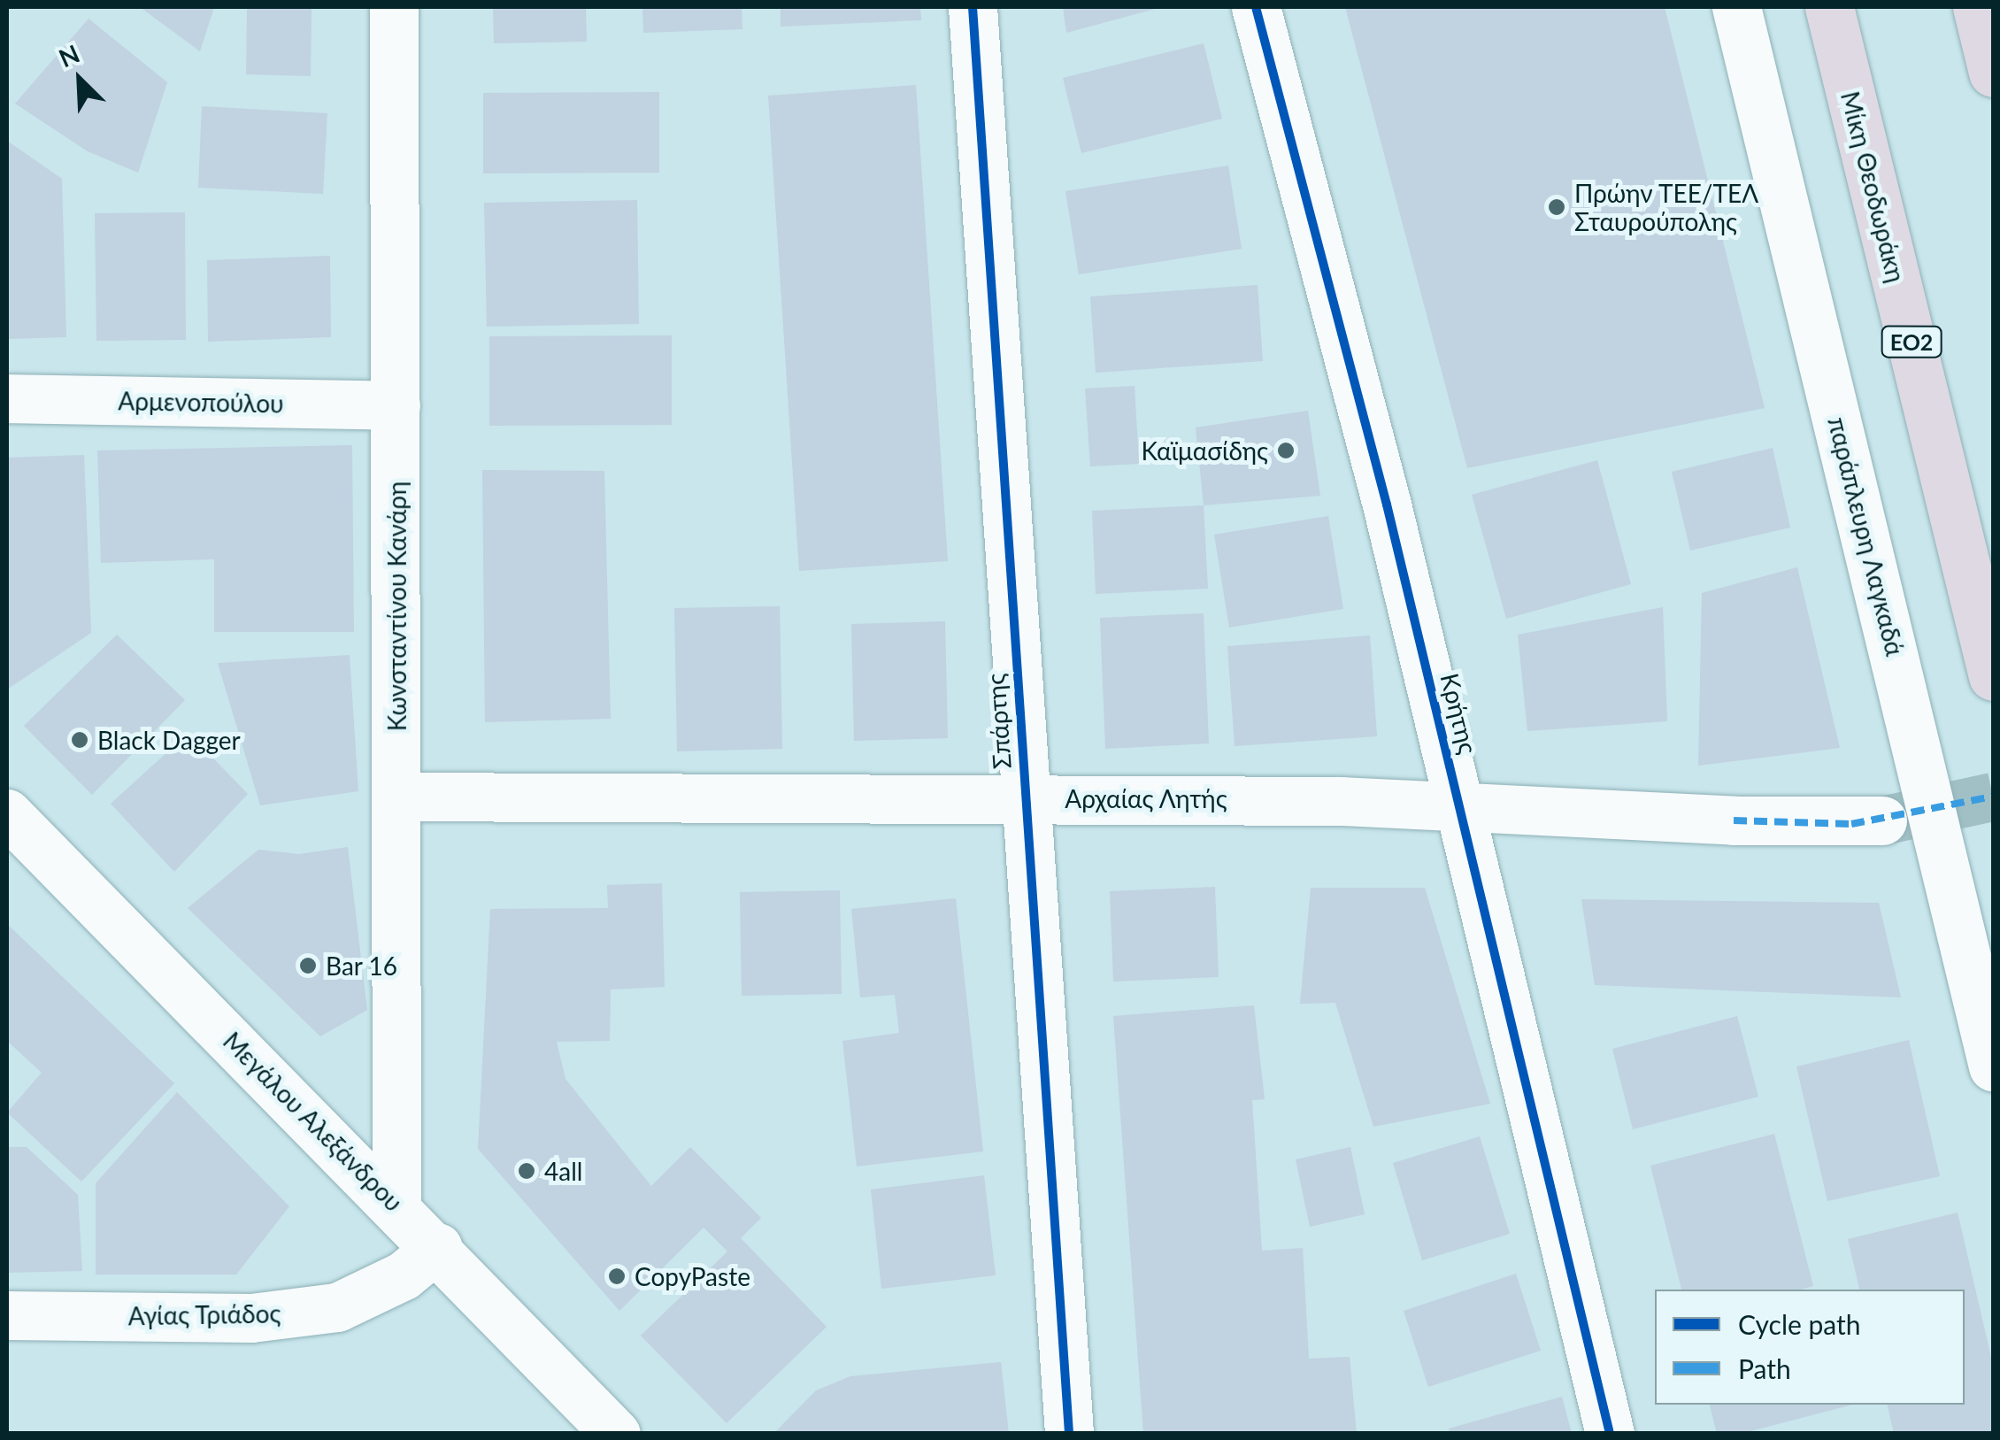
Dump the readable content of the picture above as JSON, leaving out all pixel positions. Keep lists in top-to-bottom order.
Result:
{
  "streets": {
    "highway": ["Μίκη Θεοδωράκη", "ΕΟ2"],
    "street": [
      "Αρμενοπούλου",
      "παράπλευρη Λαγκαδά",
      "Κωνσταντίνου Κανάρη",
      "Κρήτης",
      "Σπάρτης",
      "Αρχαίας Λητής",
      "Μεγάλου Αλεξάνδρου",
      "Αγίας Τριάδος"
    ]
  },
  "crossings": [
    ["Αρμενοπούλου", "Κωνσταντίνου Κανάρη"],
    ["Κωνσταντίνου Κανάρη", "Αρχαίας Λητής"],
    ["Κωνσταντίνου Κανάρη", "Μεγάλου Αλεξάνδρου"],
    ["Κρήτης", "Αρχαίας Λητής"],
    ["Σπάρτης", "Αρχαίας Λητής"],
    ["Μεγάλου Αλεξάνδρου", "Αγίας Τριάδος"]
  ],
  "places": [
    "Πρώην ΤΕΕ/ΤΕΛ Σταυρούπολης",
    "Καϊμασίδης",
    "Black Dagger",
    "Bar 16",
    "4all",
    "CopyPaste"
  ],
  "legend": ["Cycle path", "Path"],
  "north": "top left"
}
